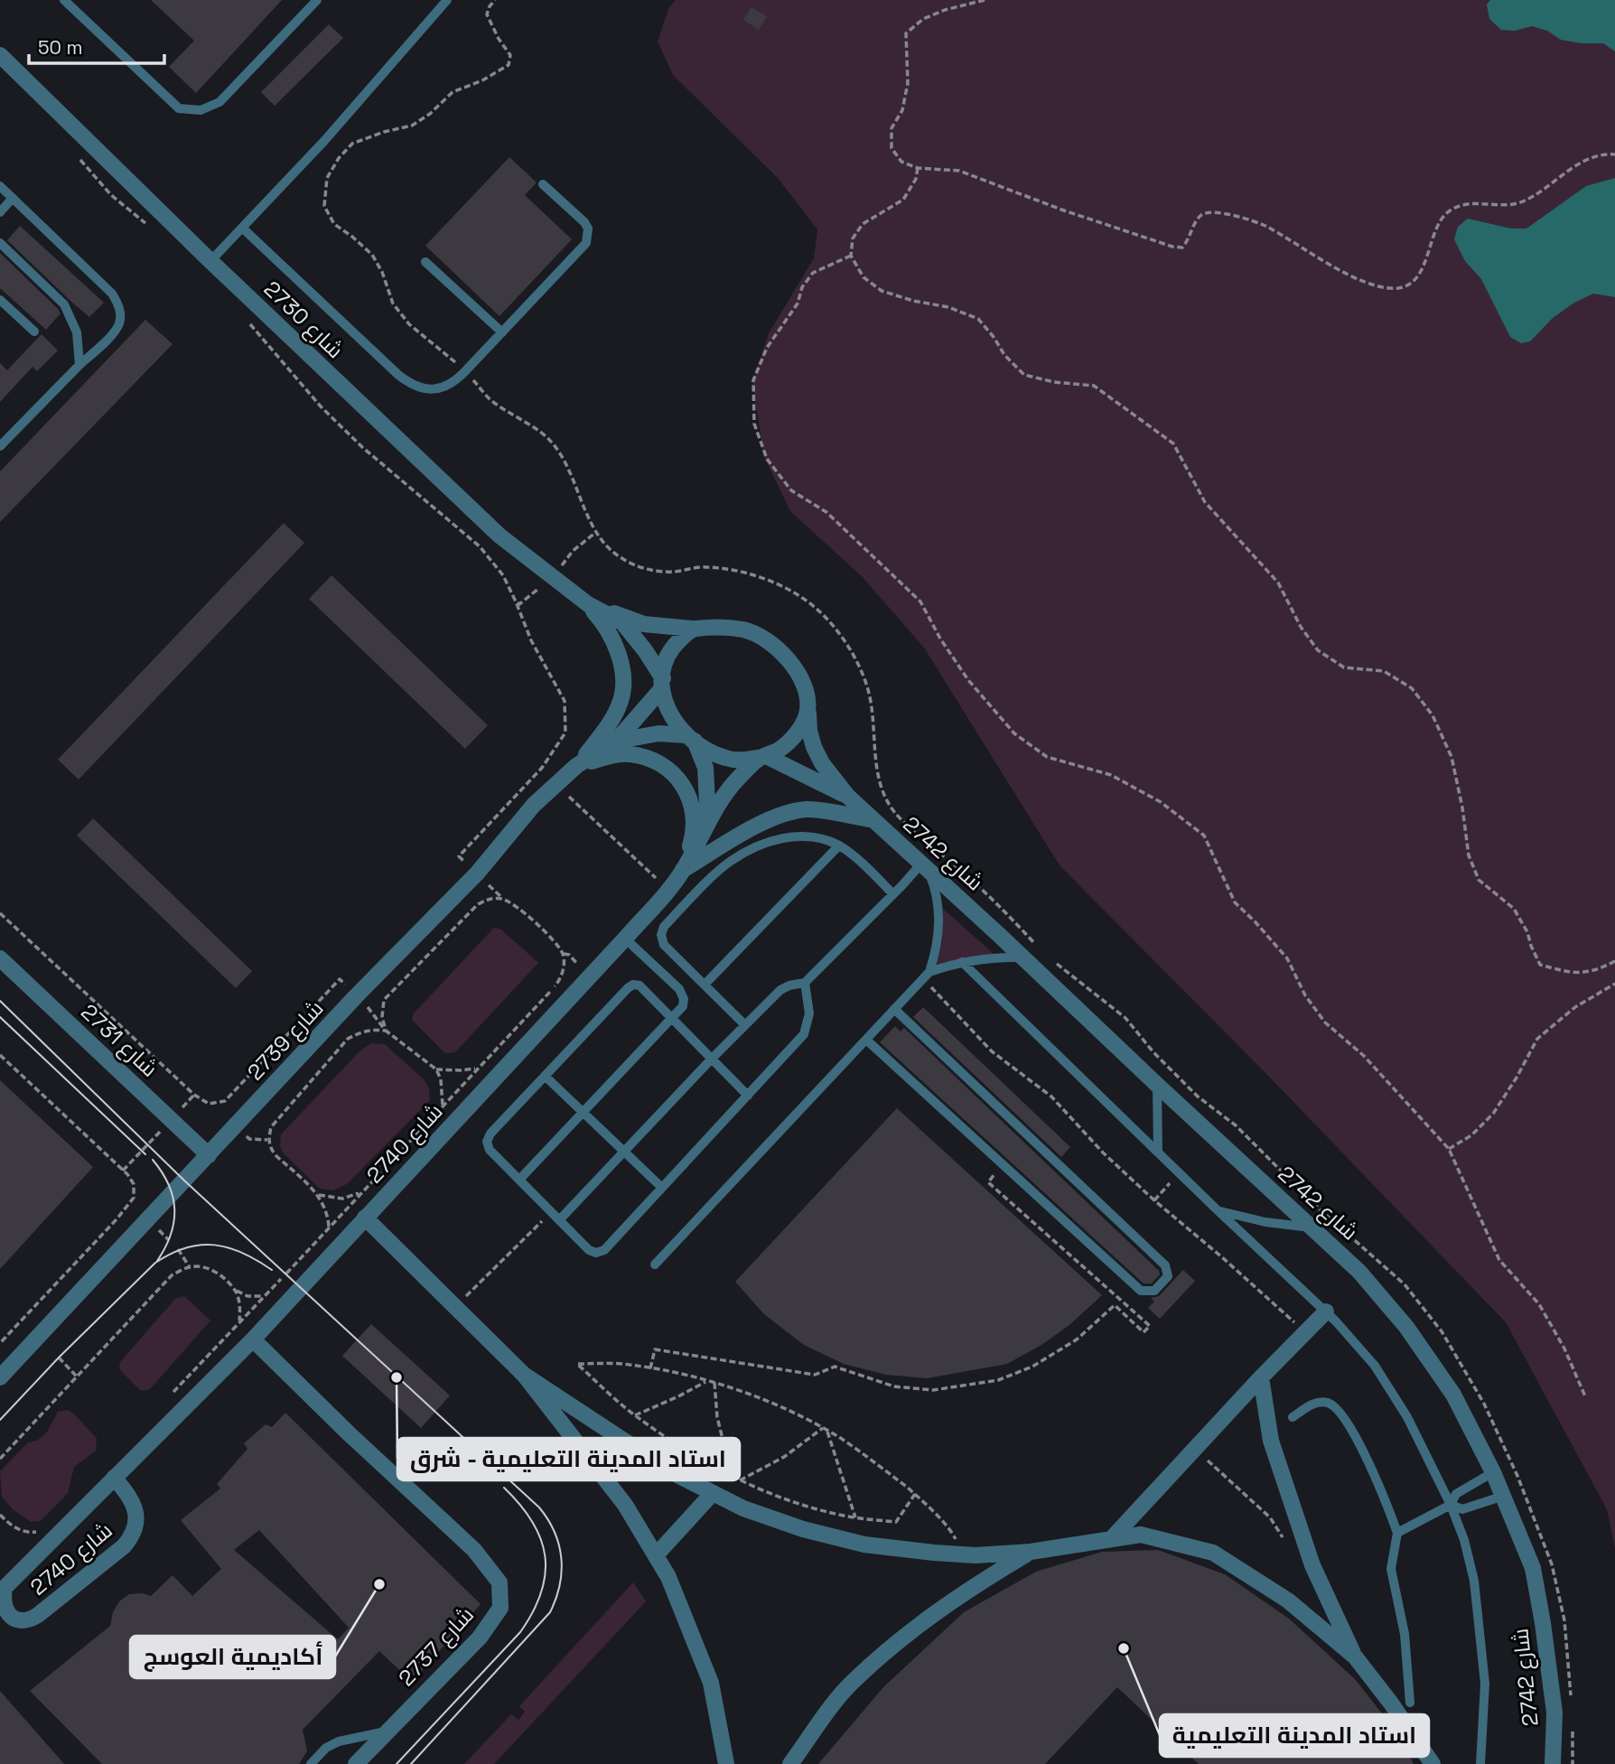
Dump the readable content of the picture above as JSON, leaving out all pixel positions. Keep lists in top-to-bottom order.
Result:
{
  "streets": {
    "street": [
      "شارع 2730",
      "شارع 2742",
      "شارع 2731",
      "شارع 2739",
      "شارع 2740",
      "شارع 2737"
    ]
  },
  "crossings": [
    ["شارع 2730", "شارع 2742"],
    ["شارع 2730", "شارع 2739"],
    ["شارع 2730", "شارع 2740"],
    ["شارع 2742", "شارع 2739"],
    ["شارع 2742", "شارع 2740"],
    ["شارع 2731", "شارع 2739"],
    ["شارع 2739", "شارع 2740"],
    ["شارع 2740", "شارع 2737"]
  ],
  "places": ["استاد المدينة التعليمية - شرق", "أكاديمية العوسج", "استاد المدينة التعليمية"],
  "scale_bar": "50 m"
}
